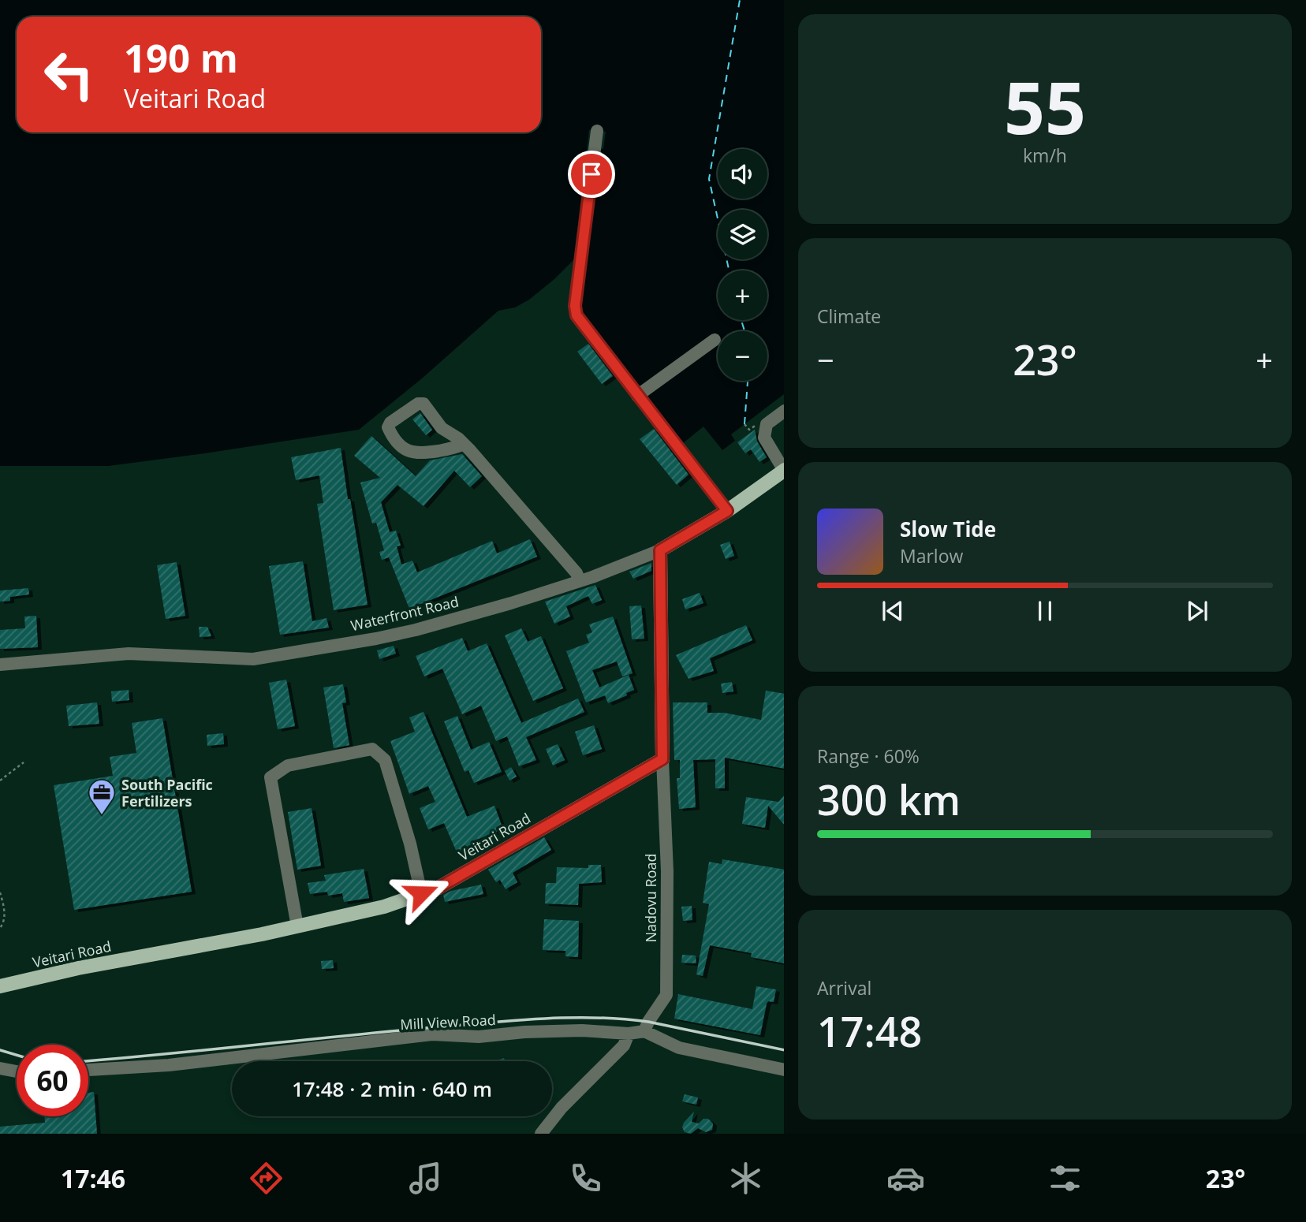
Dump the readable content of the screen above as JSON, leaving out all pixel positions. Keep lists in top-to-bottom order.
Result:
{
  "streets": {
    "main road": ["Waterfront Road", "Veitari Road"],
    "street": ["Nadovu Road", "Mill View Road"]
  },
  "crossings": [
    ["Veitari Road", "Nadovu Road"],
    ["Nadovu Road", "Mill View Road"]
  ],
  "places": {
    "office": ["South Pacific Fertilizers"]
  },
  "page": {
    "tile": [
      ["55", "km/h"],
      "Climate",
      ["Range · 60%", "300 km"],
      ["Arrival", "17:48"]
    ],
    "turn": ["190 m", "Veitari Road"],
    "map_buttons": ["+", "−"],
    "heat": ["−", "23°", "+"],
    "song": ["Slow Tide", "Marlow"],
    "limit": "60",
    "trip": "17:48 · 2 min · 640 m",
    "tabs": ["17:46", "23°"]
  }
}
